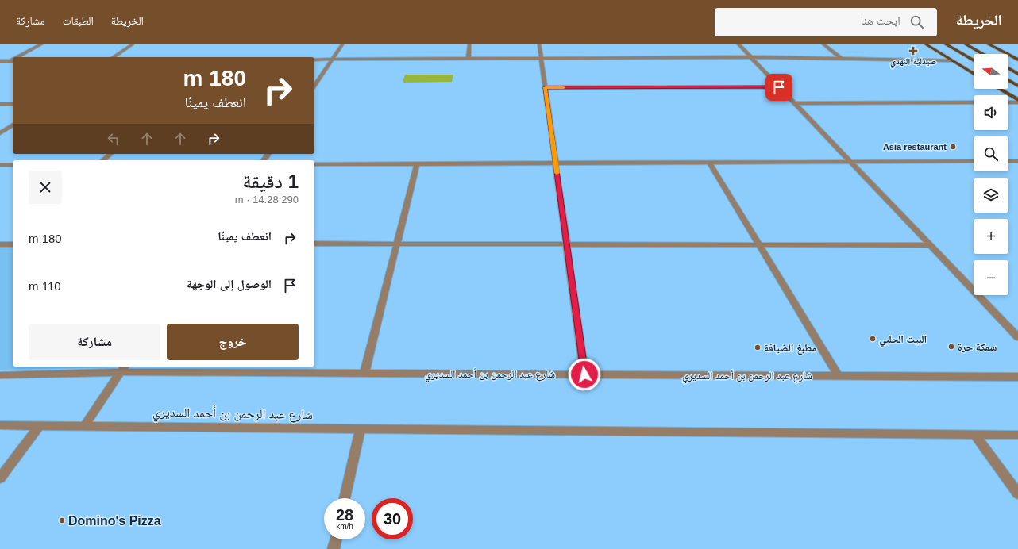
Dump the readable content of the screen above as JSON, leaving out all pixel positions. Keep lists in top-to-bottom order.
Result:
{
  "streets": {
    "street": ["شارع عبد الرحمن بن أحمد السديري"]
  },
  "places": {
    "health": ["صيدلية النهدي"],
    "other": [
      "Asia restaurant",
      "البيت الحلبي",
      "سمكة حرة",
      "مطبغ الضيافة",
      "Domino's Pizza"
    ]
  },
  "north": "left",
  "page": {
    "header": "الخريطة",
    "search": "ابحث هنا",
    "nav": ["الخريطة", "الطبقات", "مشاركة"],
    "map_buttons": ["+", "−"],
    "turn": ["180 m", "انعطف يمينًا"],
    "heading": ["1 دقيقة", "290 m · 14:28"],
    "list": [
      {
        "name": "انعطف يمينًا",
        "value": "180 m"
      },
      {
        "name": "الوصول إلى الوجهة",
        "value": "110 m"
      }
    ],
    "buttons": ["خروج", "مشاركة"],
    "speed": "28 km/h",
    "limit": "30"
  }
}
